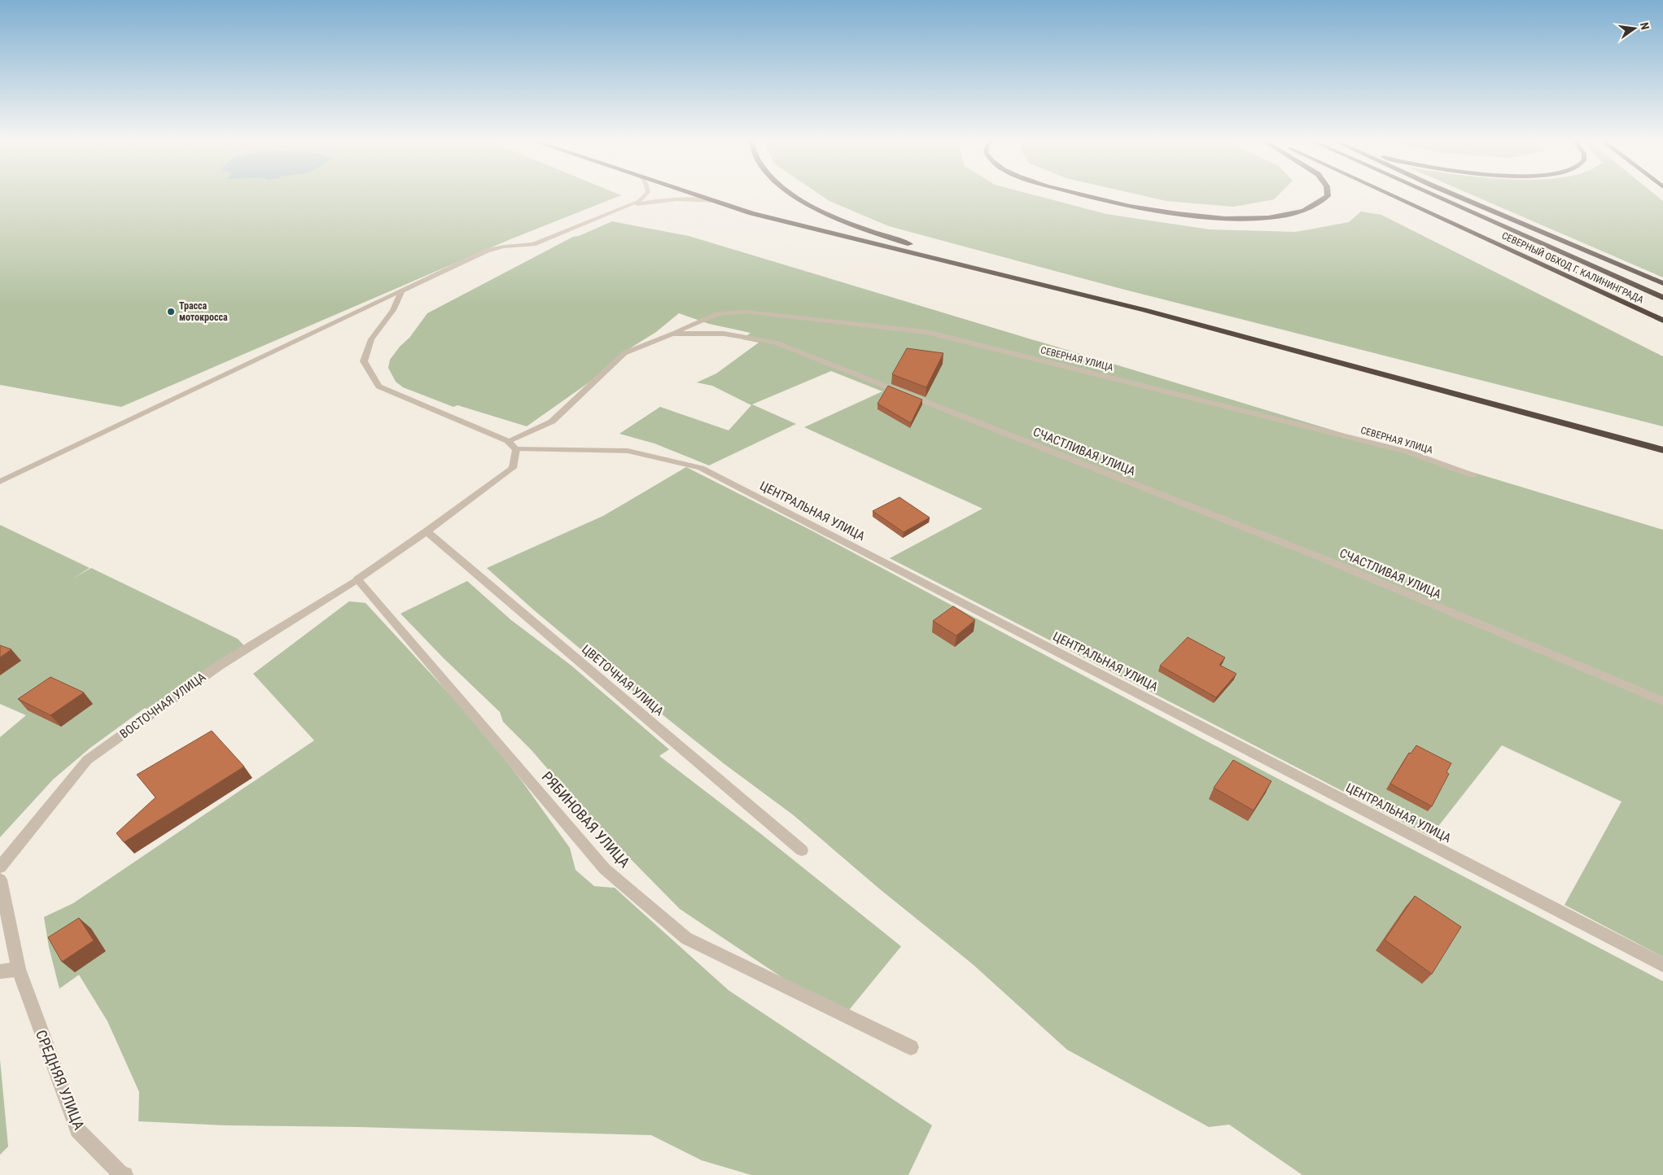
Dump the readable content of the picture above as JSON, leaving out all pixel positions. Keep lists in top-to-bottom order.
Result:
{
  "streets": {
    "highway": ["СЕВЕРНЫЙ ОБХОД Г. КАЛИНИНГРАДА"],
    "street": [
      "СЕВЕРНАЯ УЛИЦА",
      "СЧАСТЛИВАЯ УЛИЦА",
      "ЦЕНТРАЛЬНАЯ УЛИЦА",
      "ЦВЕТОЧНАЯ УЛИЦА",
      "ВОСТОЧНАЯ УЛИЦА",
      "РЯБИНОВАЯ УЛИЦА",
      "СРЕДНЯЯ УЛИЦА"
    ]
  },
  "crossings": [
    ["СЕВЕРНАЯ УЛИЦА", "СЧАСТЛИВАЯ УЛИЦА"],
    ["ЦЕНТРАЛЬНАЯ УЛИЦА", "ВОСТОЧНАЯ УЛИЦА"],
    ["ЦВЕТОЧНАЯ УЛИЦА", "ВОСТОЧНАЯ УЛИЦА"],
    ["ВОСТОЧНАЯ УЛИЦА", "РЯБИНОВАЯ УЛИЦА"]
  ],
  "places": ["Трасса мотокросса"],
  "north": "right"
}
